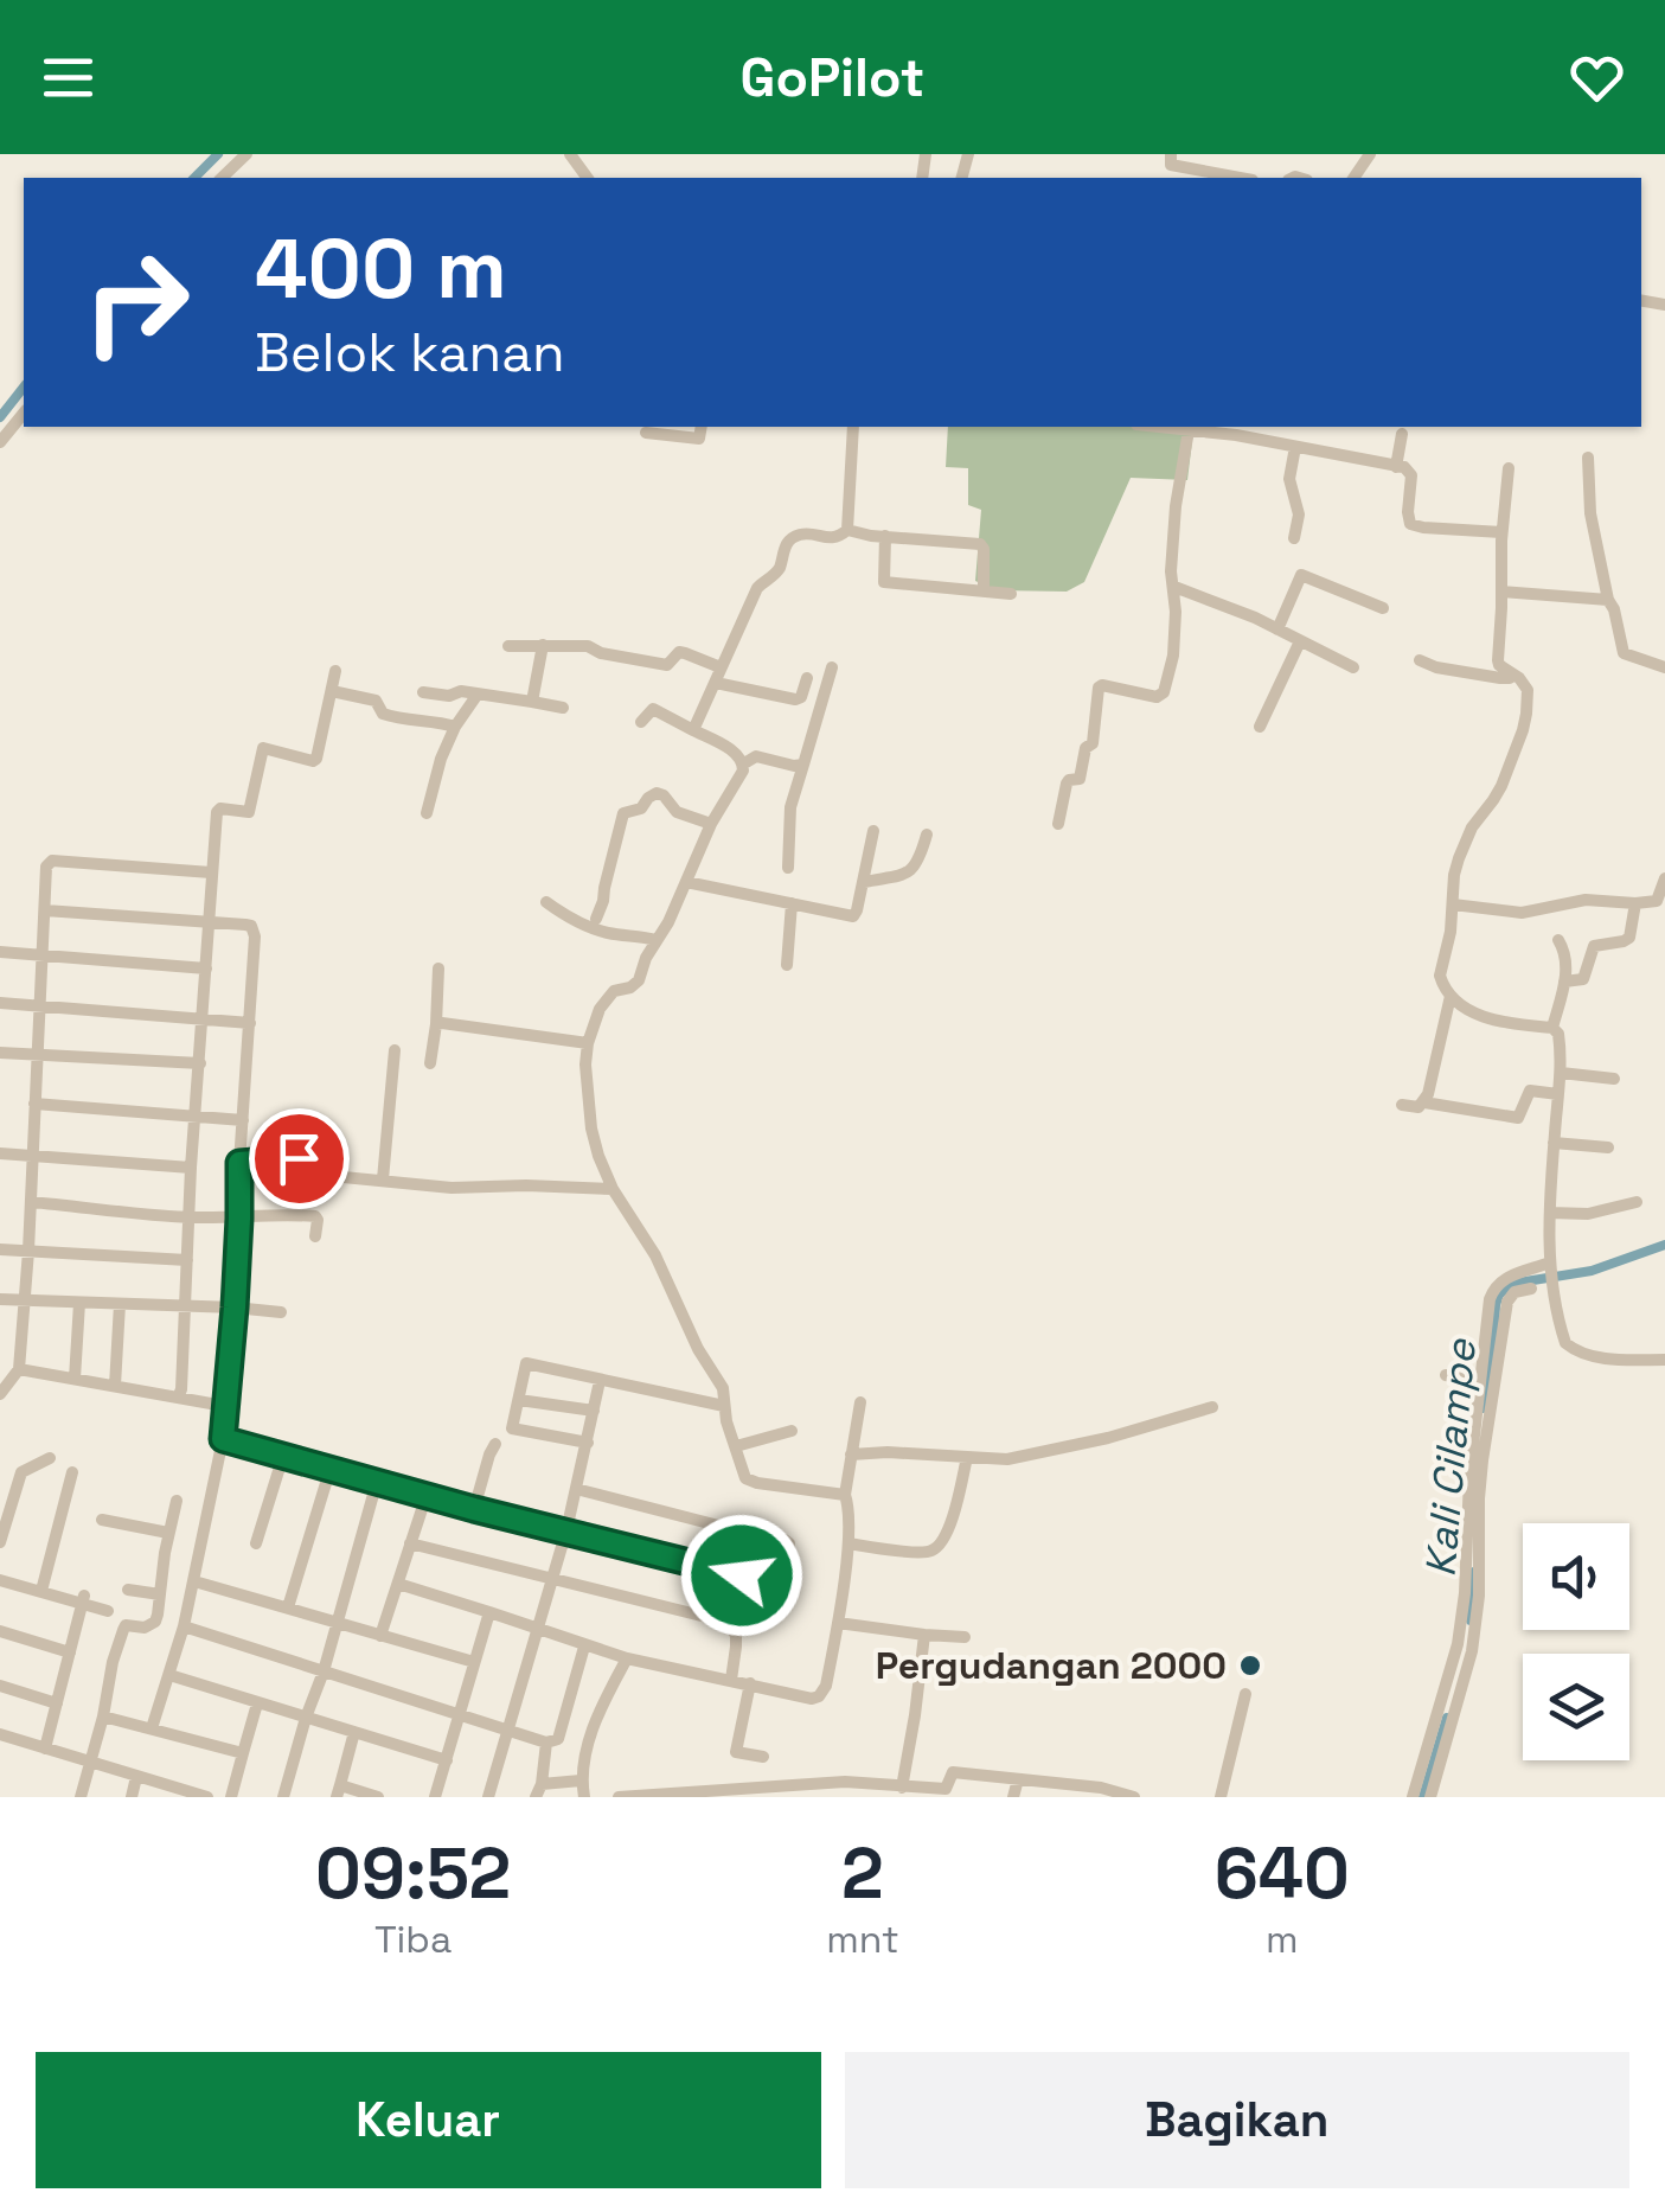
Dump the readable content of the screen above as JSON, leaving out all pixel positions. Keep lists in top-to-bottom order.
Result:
{
  "water": ["Kali Cilampe"],
  "places": ["Pergudangan 2000"],
  "page": {
    "header": "GoPilot",
    "turn": ["400 m", "Belok kanan"],
    "eta": [
      "09:52",
      "Tiba",
      "2",
      "mnt",
      "640",
      "m"
    ],
    "buttons": ["Keluar", "Bagikan"]
  }
}
